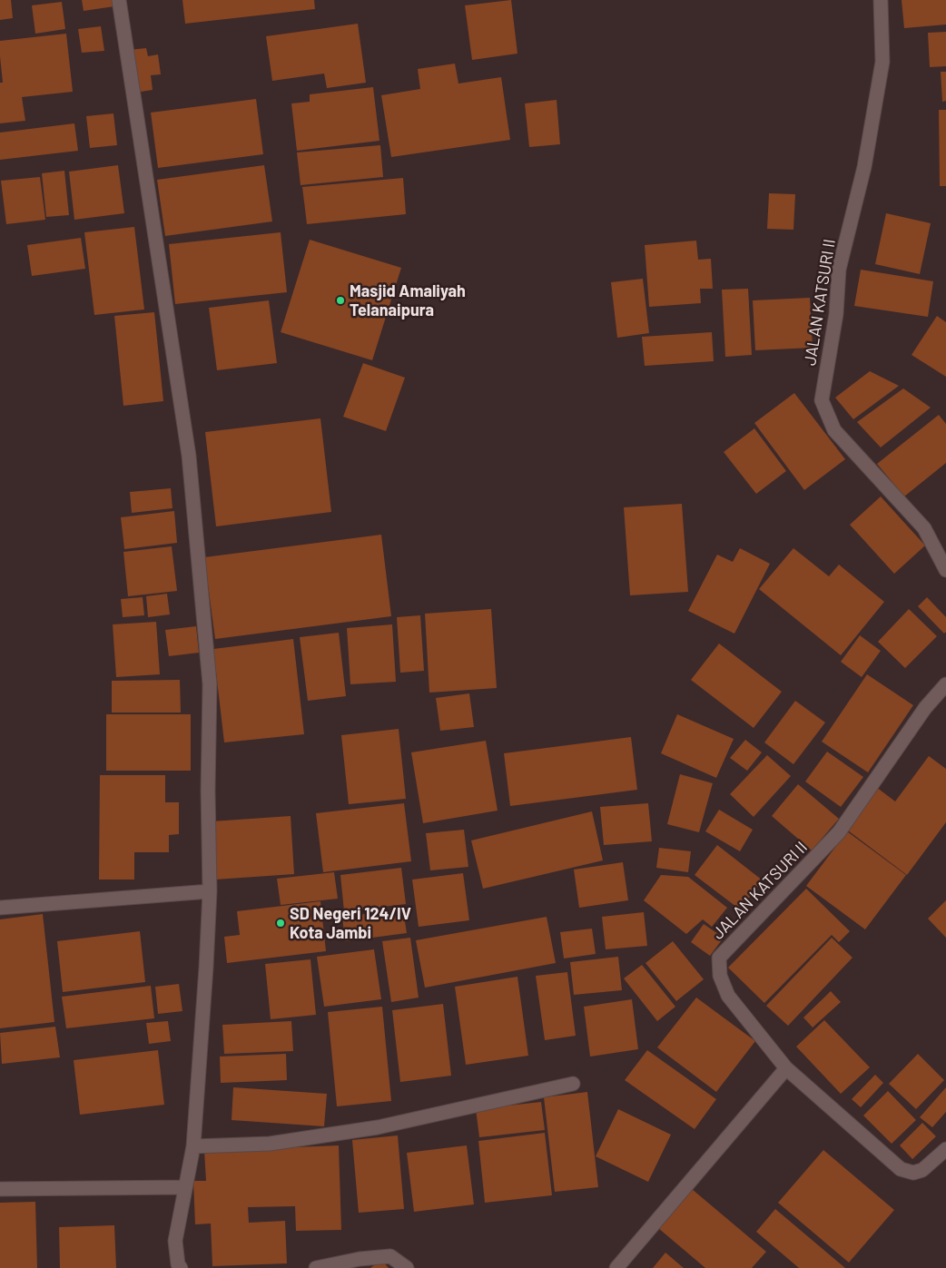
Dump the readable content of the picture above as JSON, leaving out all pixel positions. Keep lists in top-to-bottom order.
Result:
{
  "streets": {
    "street": ["JALAN KATSURI II"]
  },
  "places": ["Masjid Amaliyah Telanaipura", "SD Negeri 124/IV Kota Jambi"]
}
